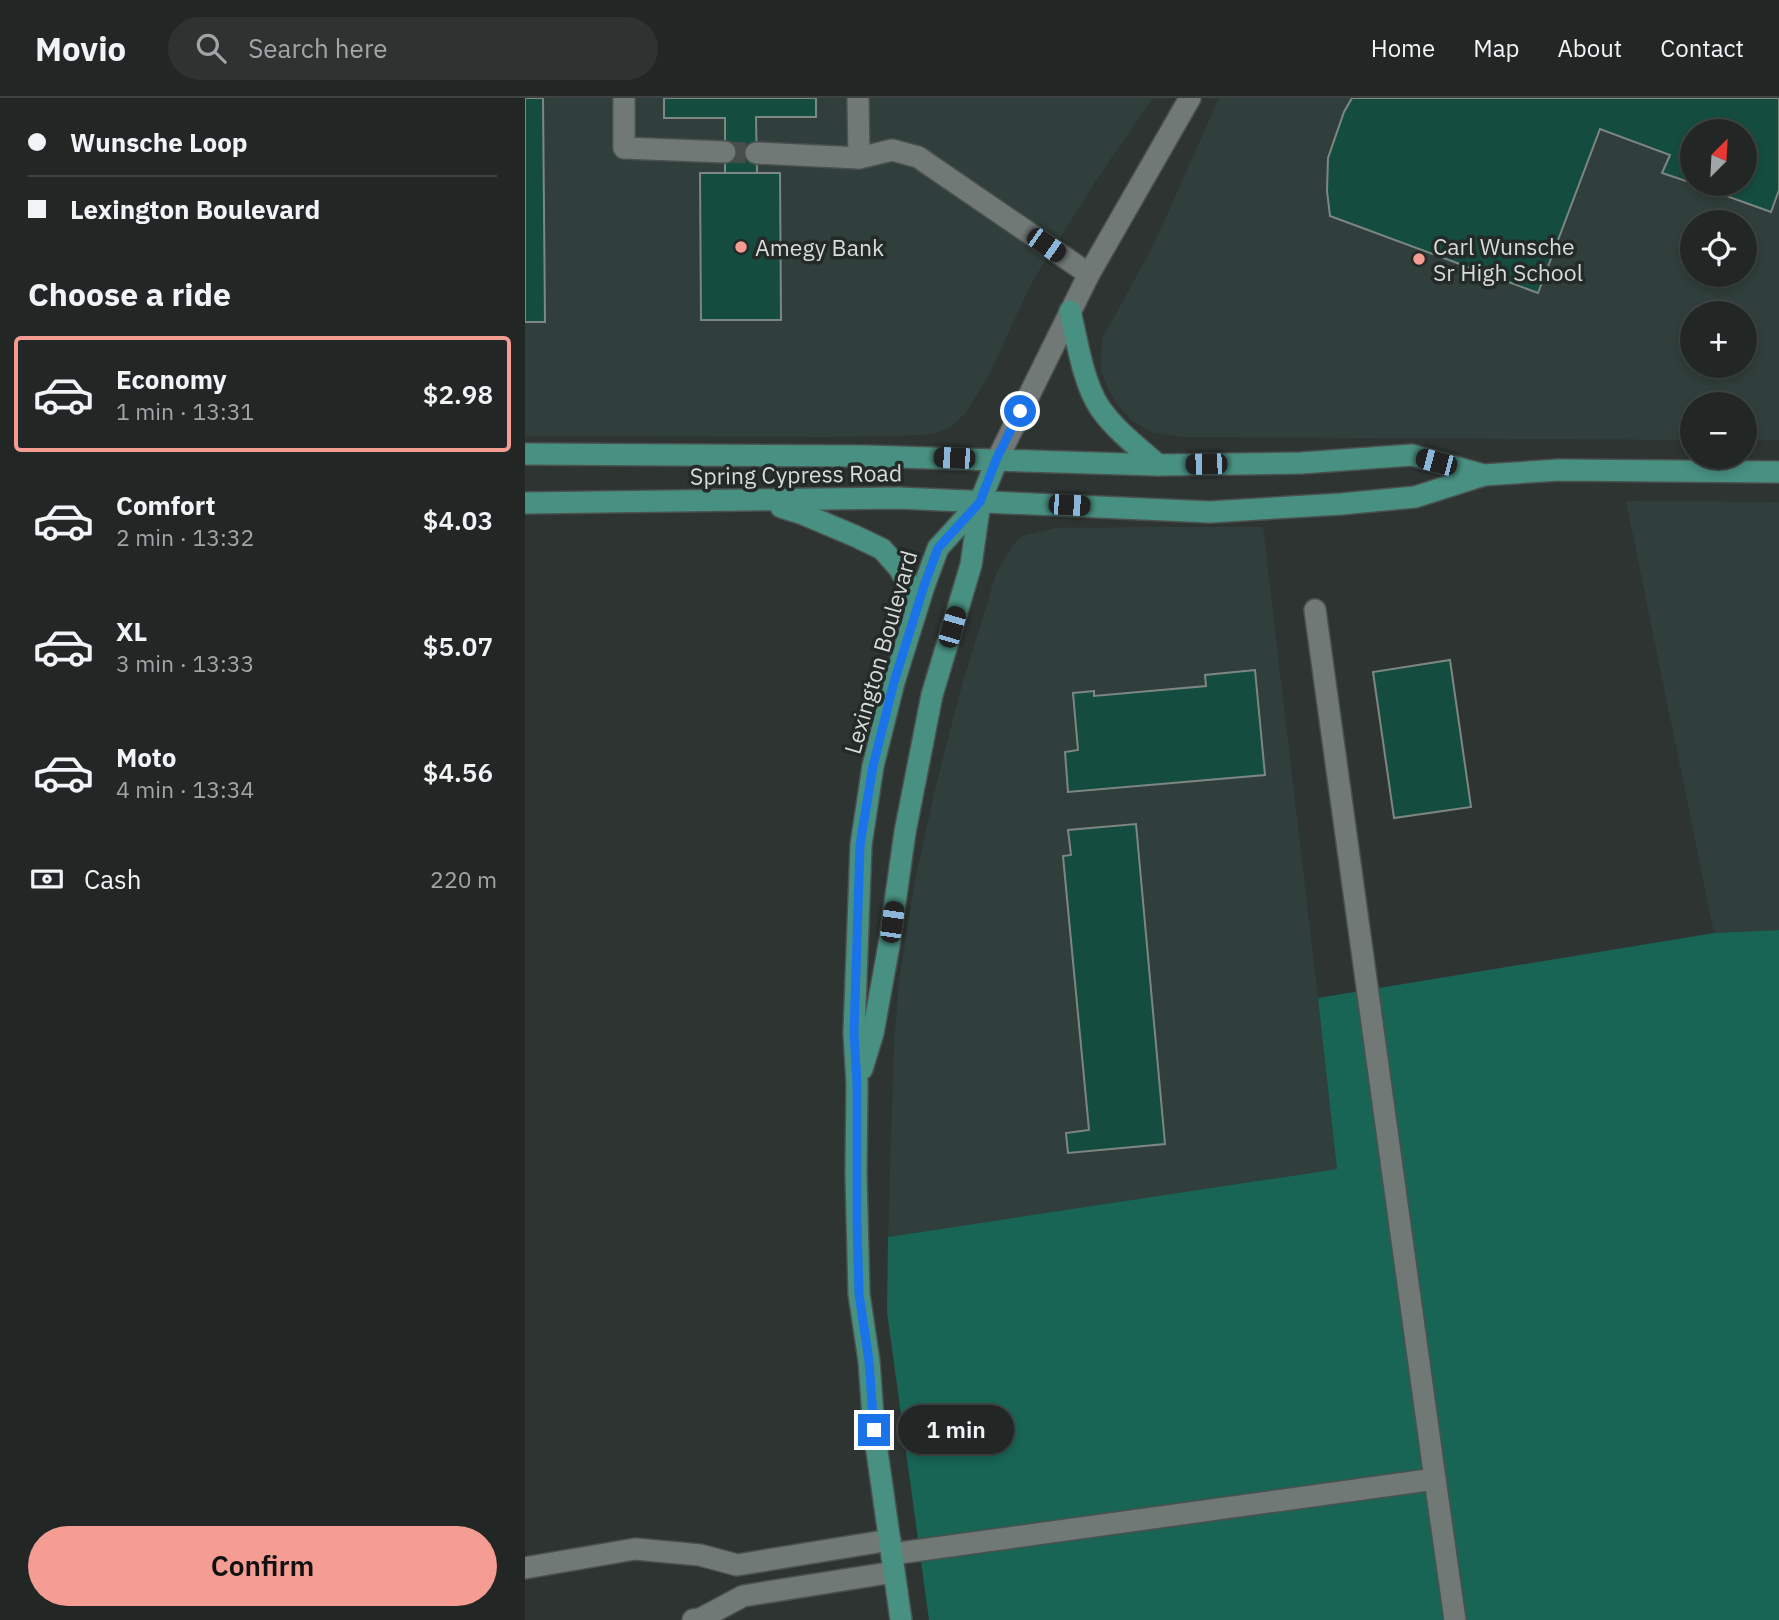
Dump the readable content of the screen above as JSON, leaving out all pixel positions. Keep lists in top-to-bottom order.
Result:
{
  "streets": {
    "main road": ["Spring Cypress Road", "Lexington Boulevard"]
  },
  "crossings": [
    ["Spring Cypress Road", "Lexington Boulevard"]
  ],
  "places": ["Amegy Bank", "Carl Wunsche Sr High School"],
  "north": "top right",
  "page": {
    "header": "Movio",
    "search": "Search here",
    "nav": [
      "Home",
      "Map",
      "About",
      "Contact"
    ],
    "banner": ["Wunsche Loop", "Lexington Boulevard"],
    "map_buttons": ["+", "−"],
    "heading": "Choose a ride",
    "list": [
      {
        "name": "Economy",
        "note": "1 min · 13:31",
        "value": "$2.98"
      },
      {
        "name": "Comfort",
        "note": "2 min · 13:32",
        "value": "$4.03"
      },
      {
        "name": "XL",
        "note": "3 min · 13:33",
        "value": "$5.07"
      },
      {
        "name": "Moto",
        "note": "4 min · 13:34",
        "value": "$4.56"
      }
    ],
    "pay": ["Cash", "220 m"],
    "bubble": "1 min",
    "buttons": "Confirm"
  }
}
